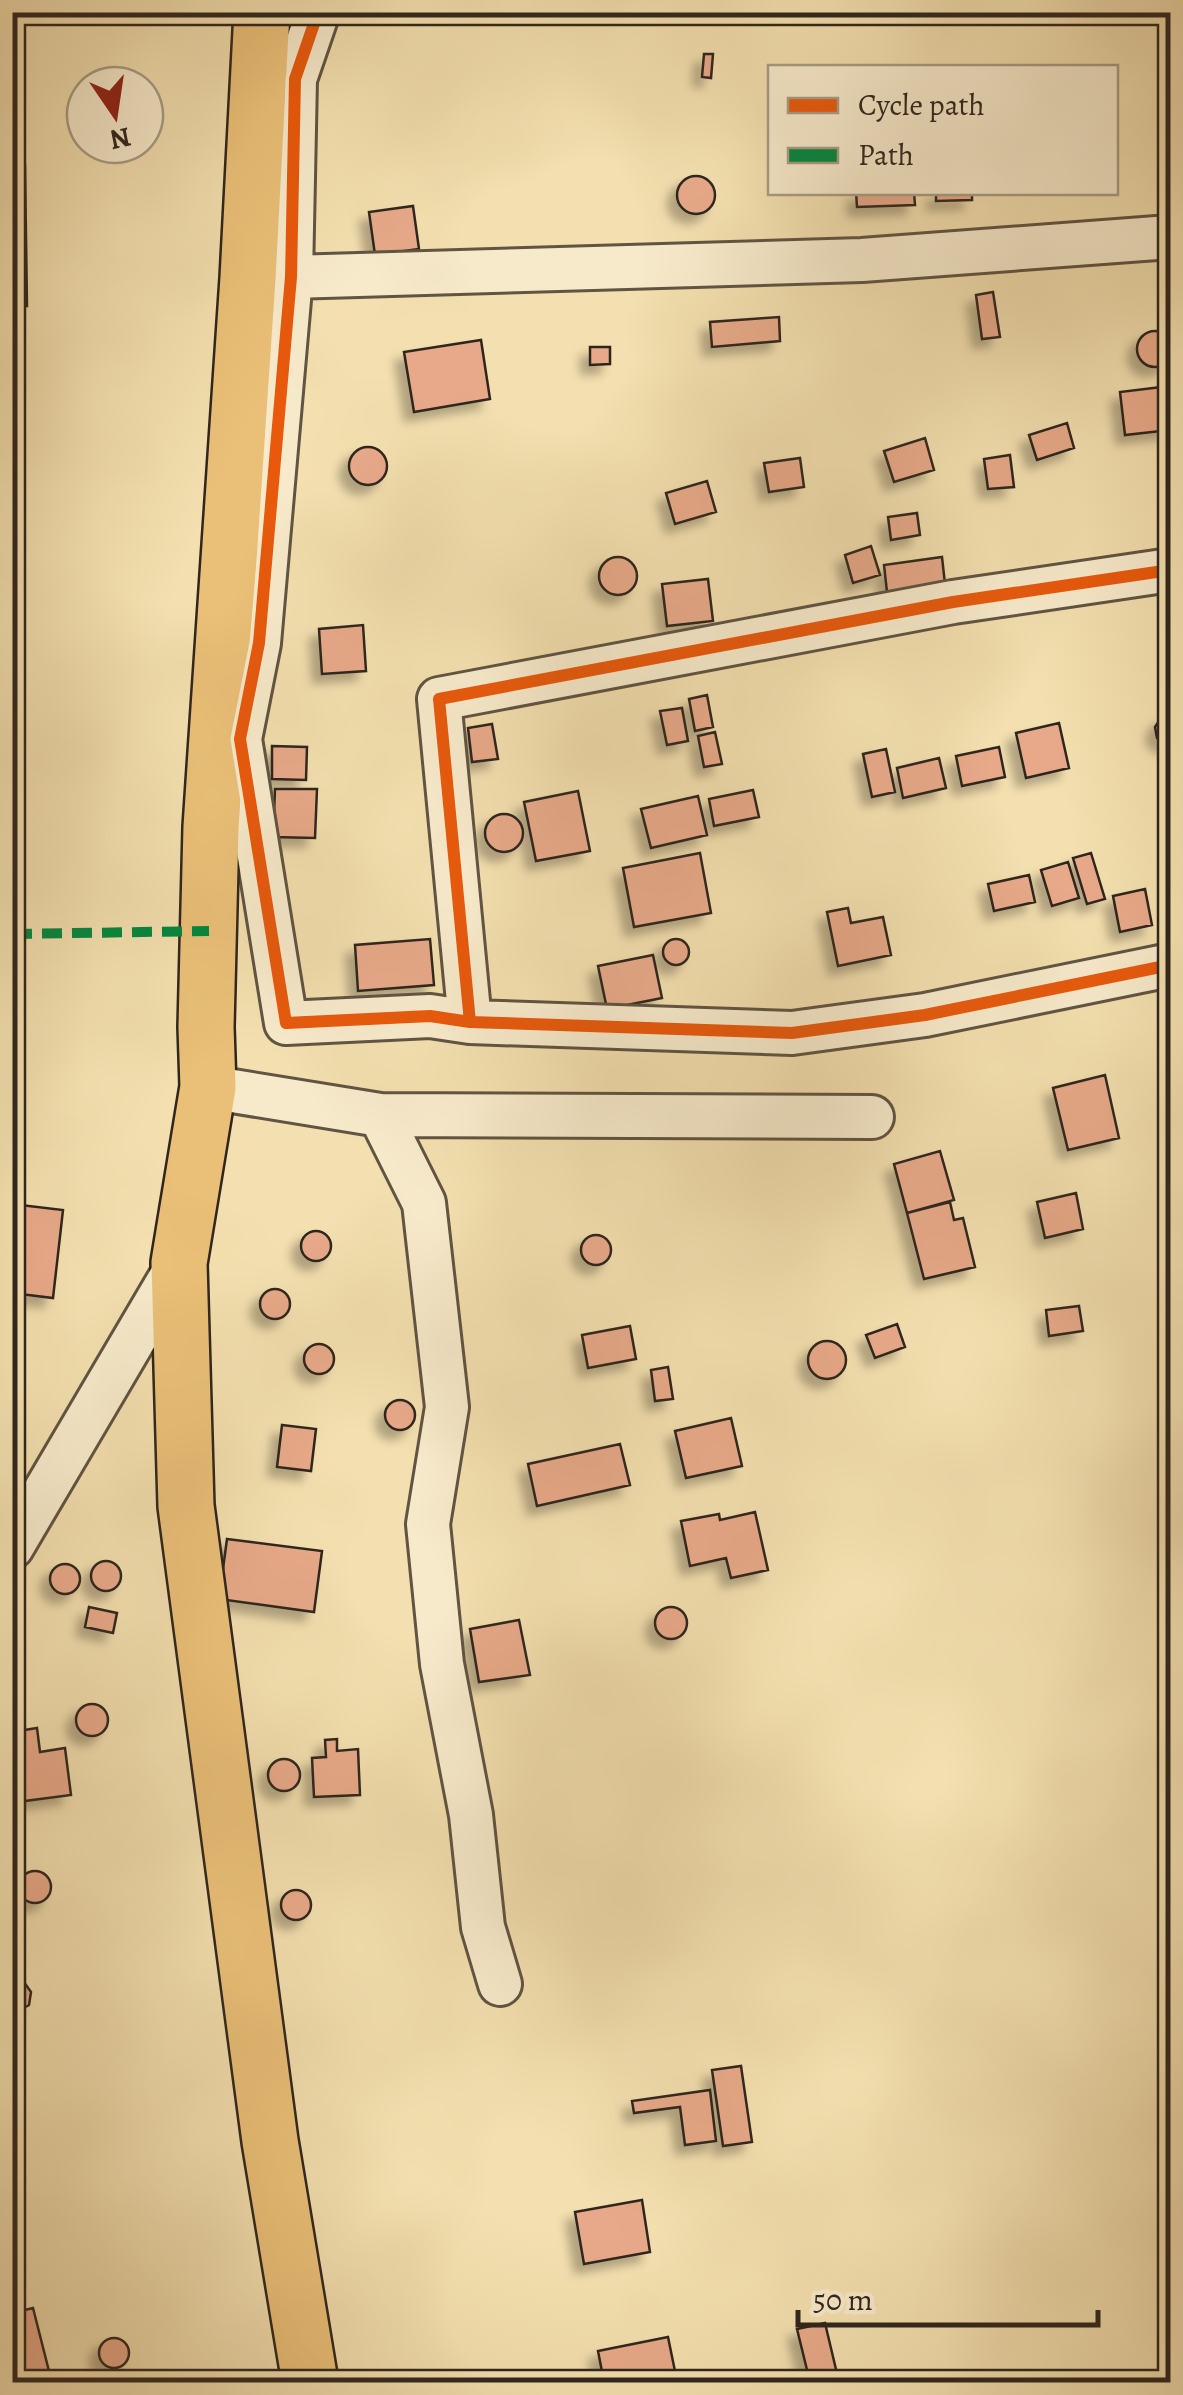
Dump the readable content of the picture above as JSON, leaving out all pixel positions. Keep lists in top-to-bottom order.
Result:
{
  "legend": ["Cycle path", "Path"],
  "scale_bar": "50 m",
  "north": "bottom"
}
